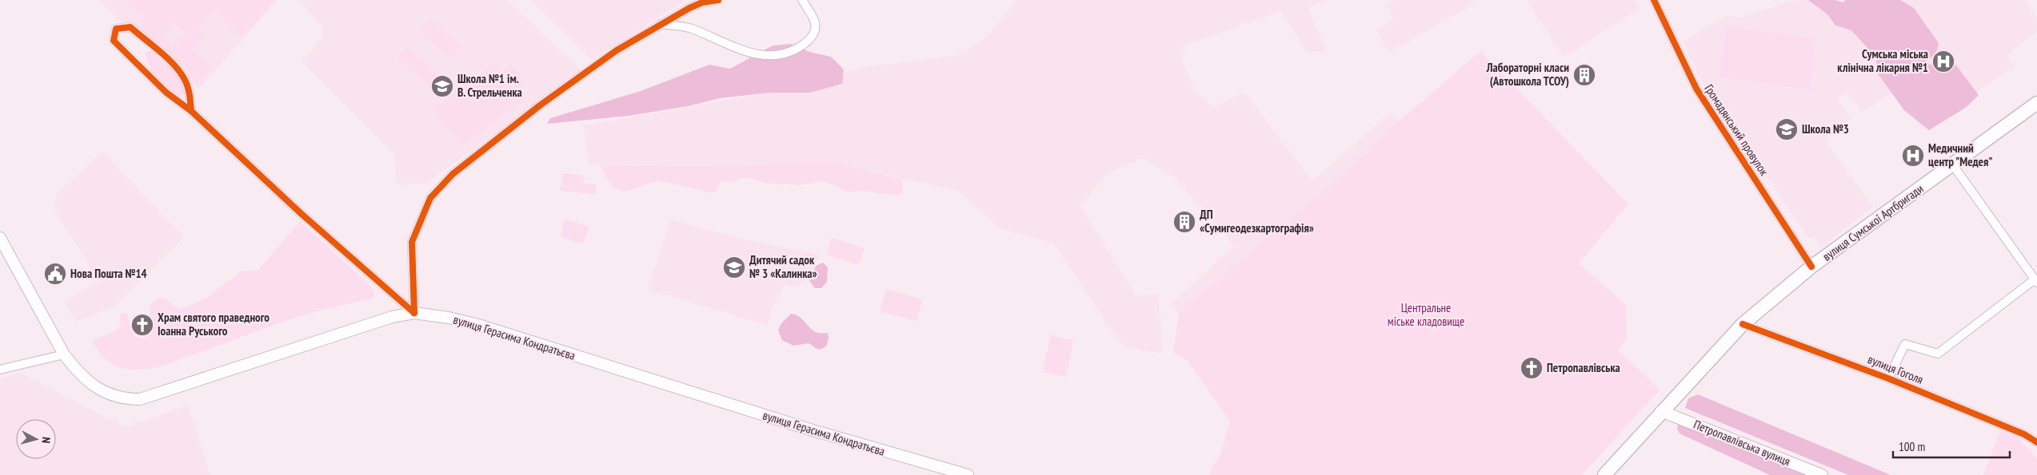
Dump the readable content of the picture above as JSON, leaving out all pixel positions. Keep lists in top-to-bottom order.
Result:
{
  "streets": {
    "main road": ["вулиця Сумської Артбригади", "вулиця Герасима Кондратьєва", "Петропавлівська вулиця"],
    "street": ["Громадянський провулок", "вулиця Гоголя"]
  },
  "crossings": [
    ["Громадянський провулок", "вулиця Сумської Артбригади"],
    ["вулиця Сумської Артбригади", "вулиця Гоголя"],
    ["вулиця Сумської Артбригади", "Петропавлівська вулиця"]
  ],
  "parks": ["Центральне міське кладовище"],
  "places": {
    "hospital": ["Сумська міська клінічна лікарня №1", "Медичний центр \"Медея\""],
    "building": ["Лабораторні класи (Автошкола ТСОУ)", "ДП «Сумигеодезкартографія»"],
    "school or university": ["Школа №1 ім. В. Стрельченка", "Школа №3", "Дитячий садок № 3 «Калинка»"],
    "public building": ["Нова Пошта №14"],
    "church": ["Храм святого праведного Іоанна Руського", "Петропавлівська"]
  },
  "scale_bar": "100 m",
  "north": "right"
}
